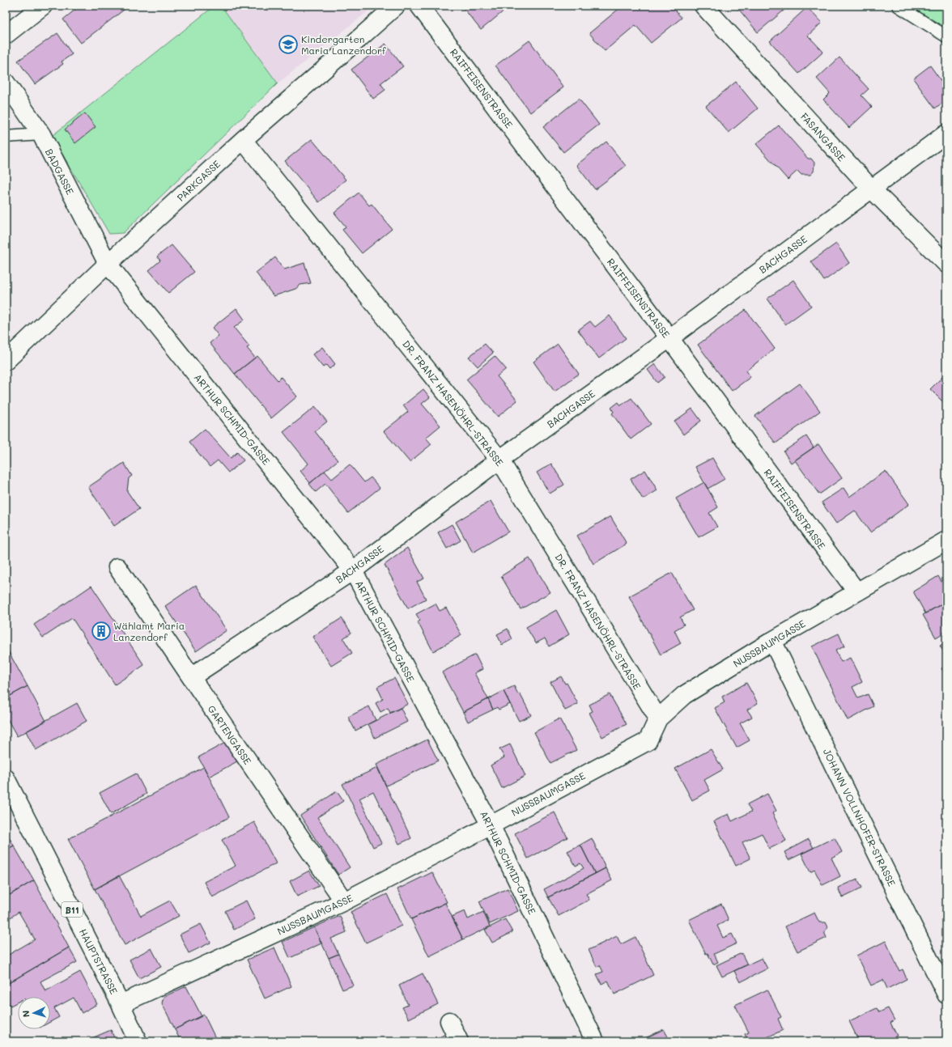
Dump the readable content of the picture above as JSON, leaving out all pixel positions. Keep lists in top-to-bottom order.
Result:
{
  "streets": {
    "street": [
      "RAIFFEISENSTRASSE",
      "FASANGASSE",
      "BADGASSE",
      "PARKGASSE",
      "BACHGASSE",
      "DR. FRANZ HASENÖHRL-STRASSE",
      "ARTHUR SCHMID-GASSE",
      "NUSSBAUMGASSE",
      "GARTENGASSE",
      "JOHANN VOLLNHOFER-STRASSE",
      "B11",
      "HAUPTSTRASSE"
    ]
  },
  "crossings": [
    ["RAIFFEISENSTRASSE", "BACHGASSE"],
    ["RAIFFEISENSTRASSE", "NUSSBAUMGASSE"],
    ["FASANGASSE", "BACHGASSE"],
    ["BADGASSE", "PARKGASSE"],
    ["BADGASSE", "ARTHUR SCHMID-GASSE"],
    ["PARKGASSE", "DR. FRANZ HASENÖHRL-STRASSE"],
    ["PARKGASSE", "ARTHUR SCHMID-GASSE"],
    ["BACHGASSE", "DR. FRANZ HASENÖHRL-STRASSE"],
    ["BACHGASSE", "ARTHUR SCHMID-GASSE"],
    ["BACHGASSE", "GARTENGASSE"],
    ["DR. FRANZ HASENÖHRL-STRASSE", "NUSSBAUMGASSE"],
    ["ARTHUR SCHMID-GASSE", "NUSSBAUMGASSE"],
    ["NUSSBAUMGASSE", "GARTENGASSE"],
    ["NUSSBAUMGASSE", "JOHANN VOLLNHOFER-STRASSE"],
    ["NUSSBAUMGASSE", "HAUPTSTRASSE"]
  ],
  "places": {
    "school or university": ["Kindergarten Maria Lanzendorf"],
    "building": ["Wählamt Maria Lanzendorf"]
  },
  "north": "left"
}
